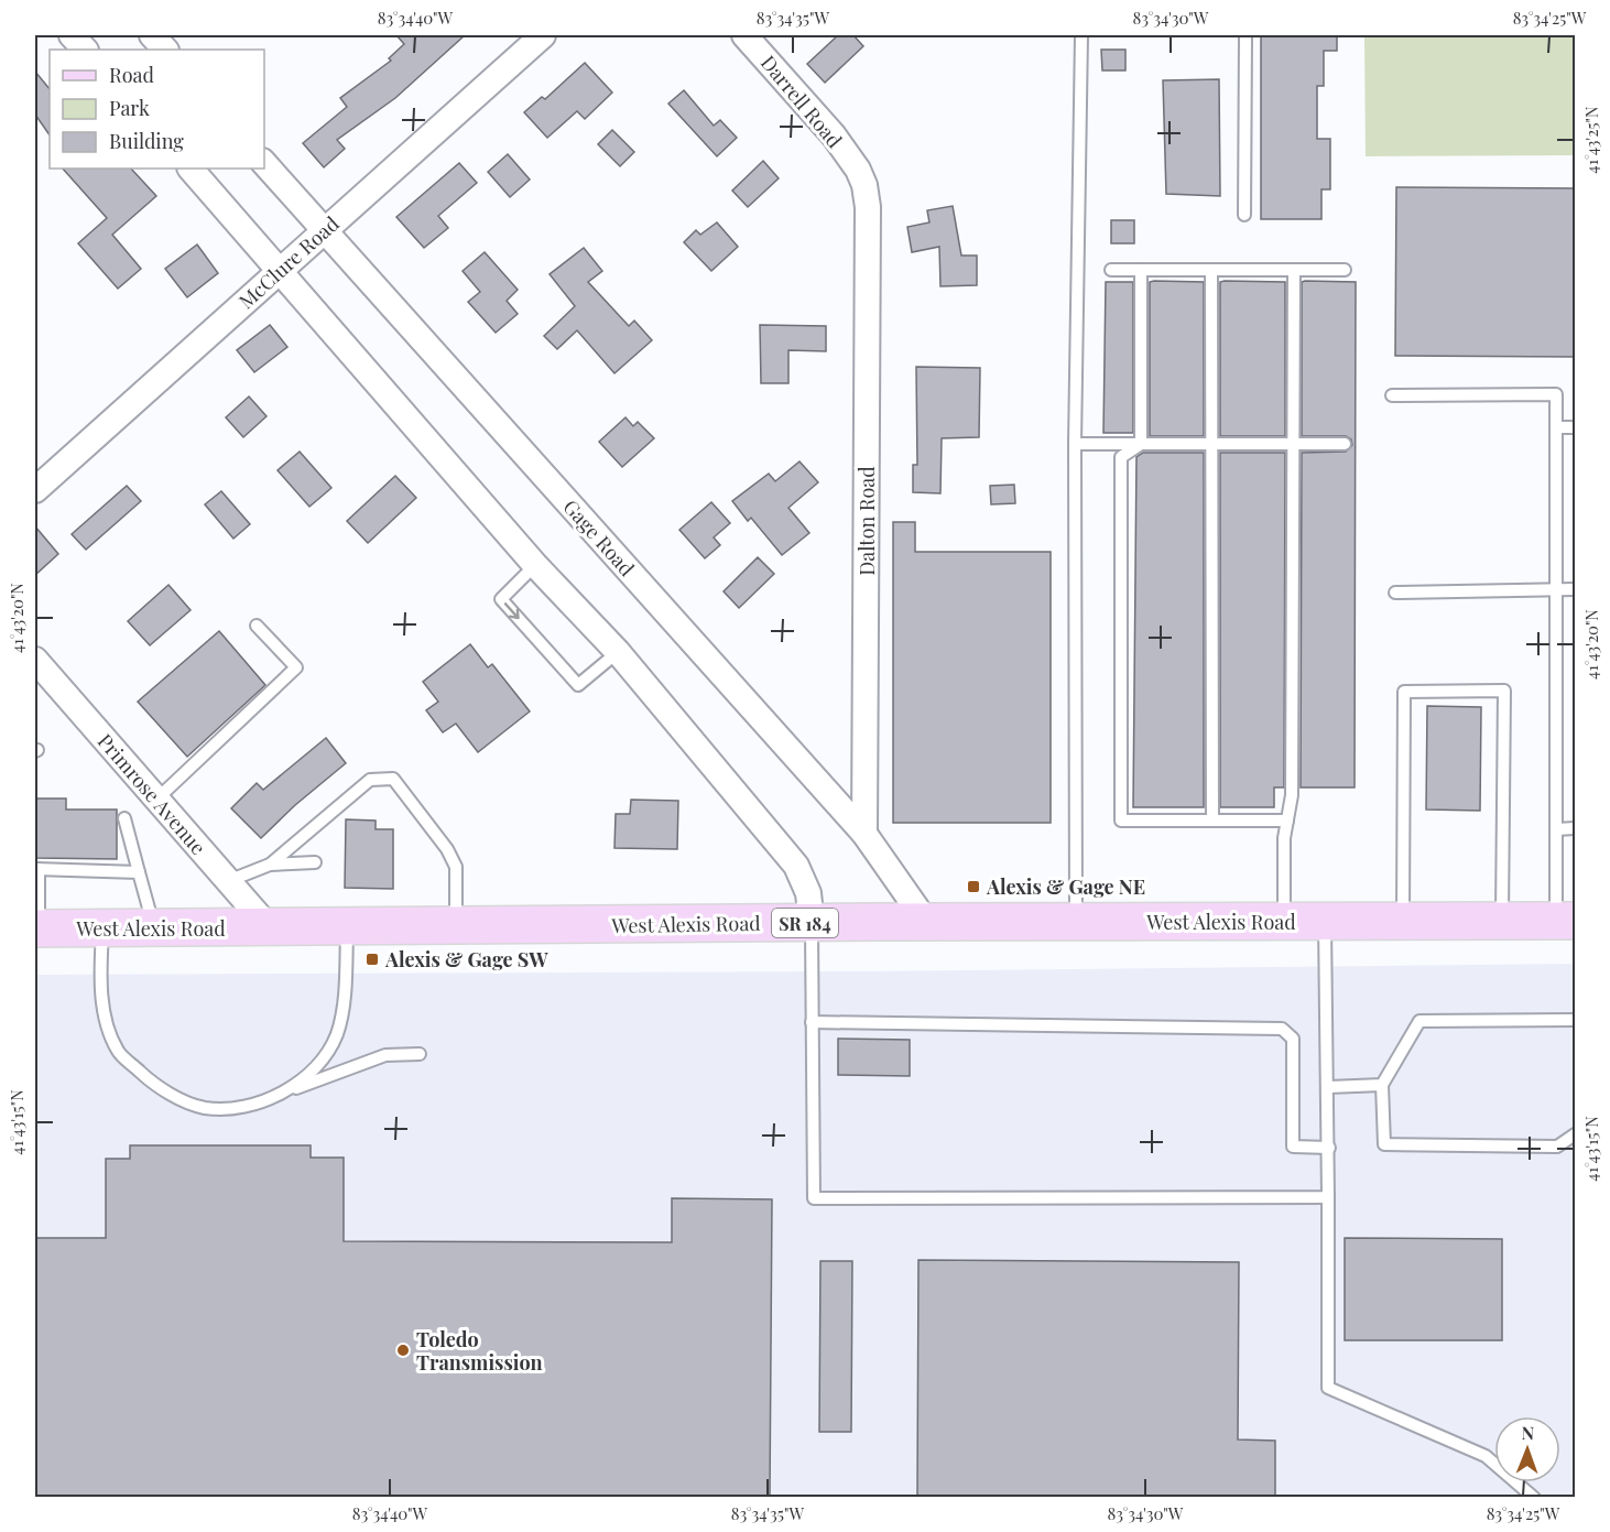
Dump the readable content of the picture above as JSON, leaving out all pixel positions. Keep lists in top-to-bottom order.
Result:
{
  "streets": {
    "main road": ["West Alexis Road", "SR 184"],
    "street": [
      "Darrell Road",
      "McClure Road",
      "Dalton Road",
      "Gage Road",
      "Primrose Avenue"
    ]
  },
  "crossings": [
    ["Darrell Road", "Dalton Road"],
    ["McClure Road", "Gage Road"],
    ["Dalton Road", "Gage Road"],
    ["Gage Road", "West Alexis Road"],
    ["Primrose Avenue", "West Alexis Road"]
  ],
  "places": {
    "transit": ["Alexis & Gage NE", "Alexis & Gage SW"],
    "other": ["Toledo Transmission"]
  },
  "legend": ["Road", "Park", "Building"],
  "north": "top",
  "coordinates": [
    "83°34'40\"W",
    "83°34'35\"W",
    "83°34'30\"W",
    "83°34'25\"W",
    "41°43'25\"N",
    "41°43'20\"N",
    "41°43'15\"N"
  ]
}
